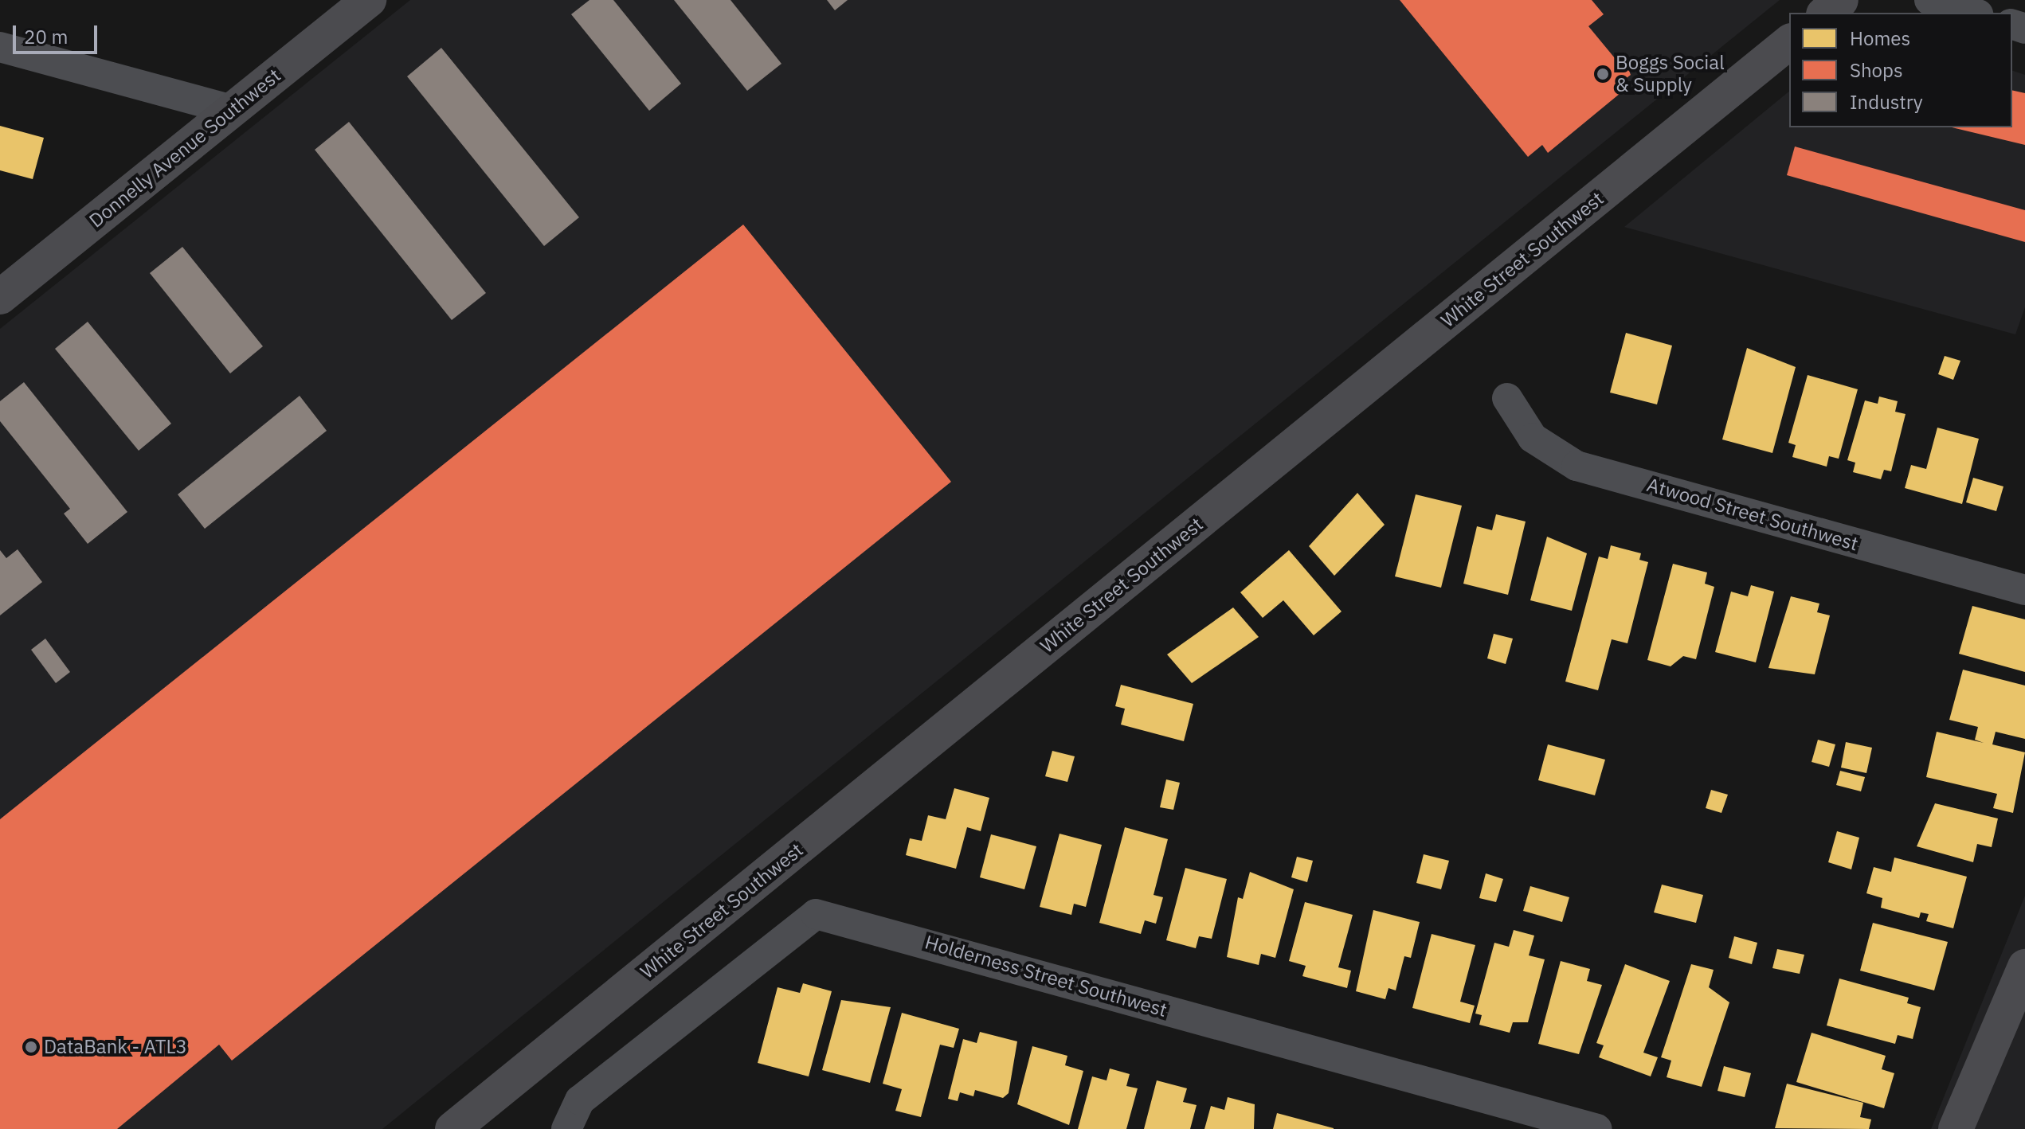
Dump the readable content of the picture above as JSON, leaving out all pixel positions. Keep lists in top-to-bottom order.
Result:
{
  "streets": {
    "street": [
      "Donnelly Avenue Southwest",
      "White Street Southwest",
      "Atwood Street Southwest",
      "Holderness Street Southwest"
    ]
  },
  "places": ["Boggs Social & Supply", "DataBank - ATL3"],
  "legend": ["Homes", "Shops", "Industry"],
  "scale_bar": "20 m"
}
